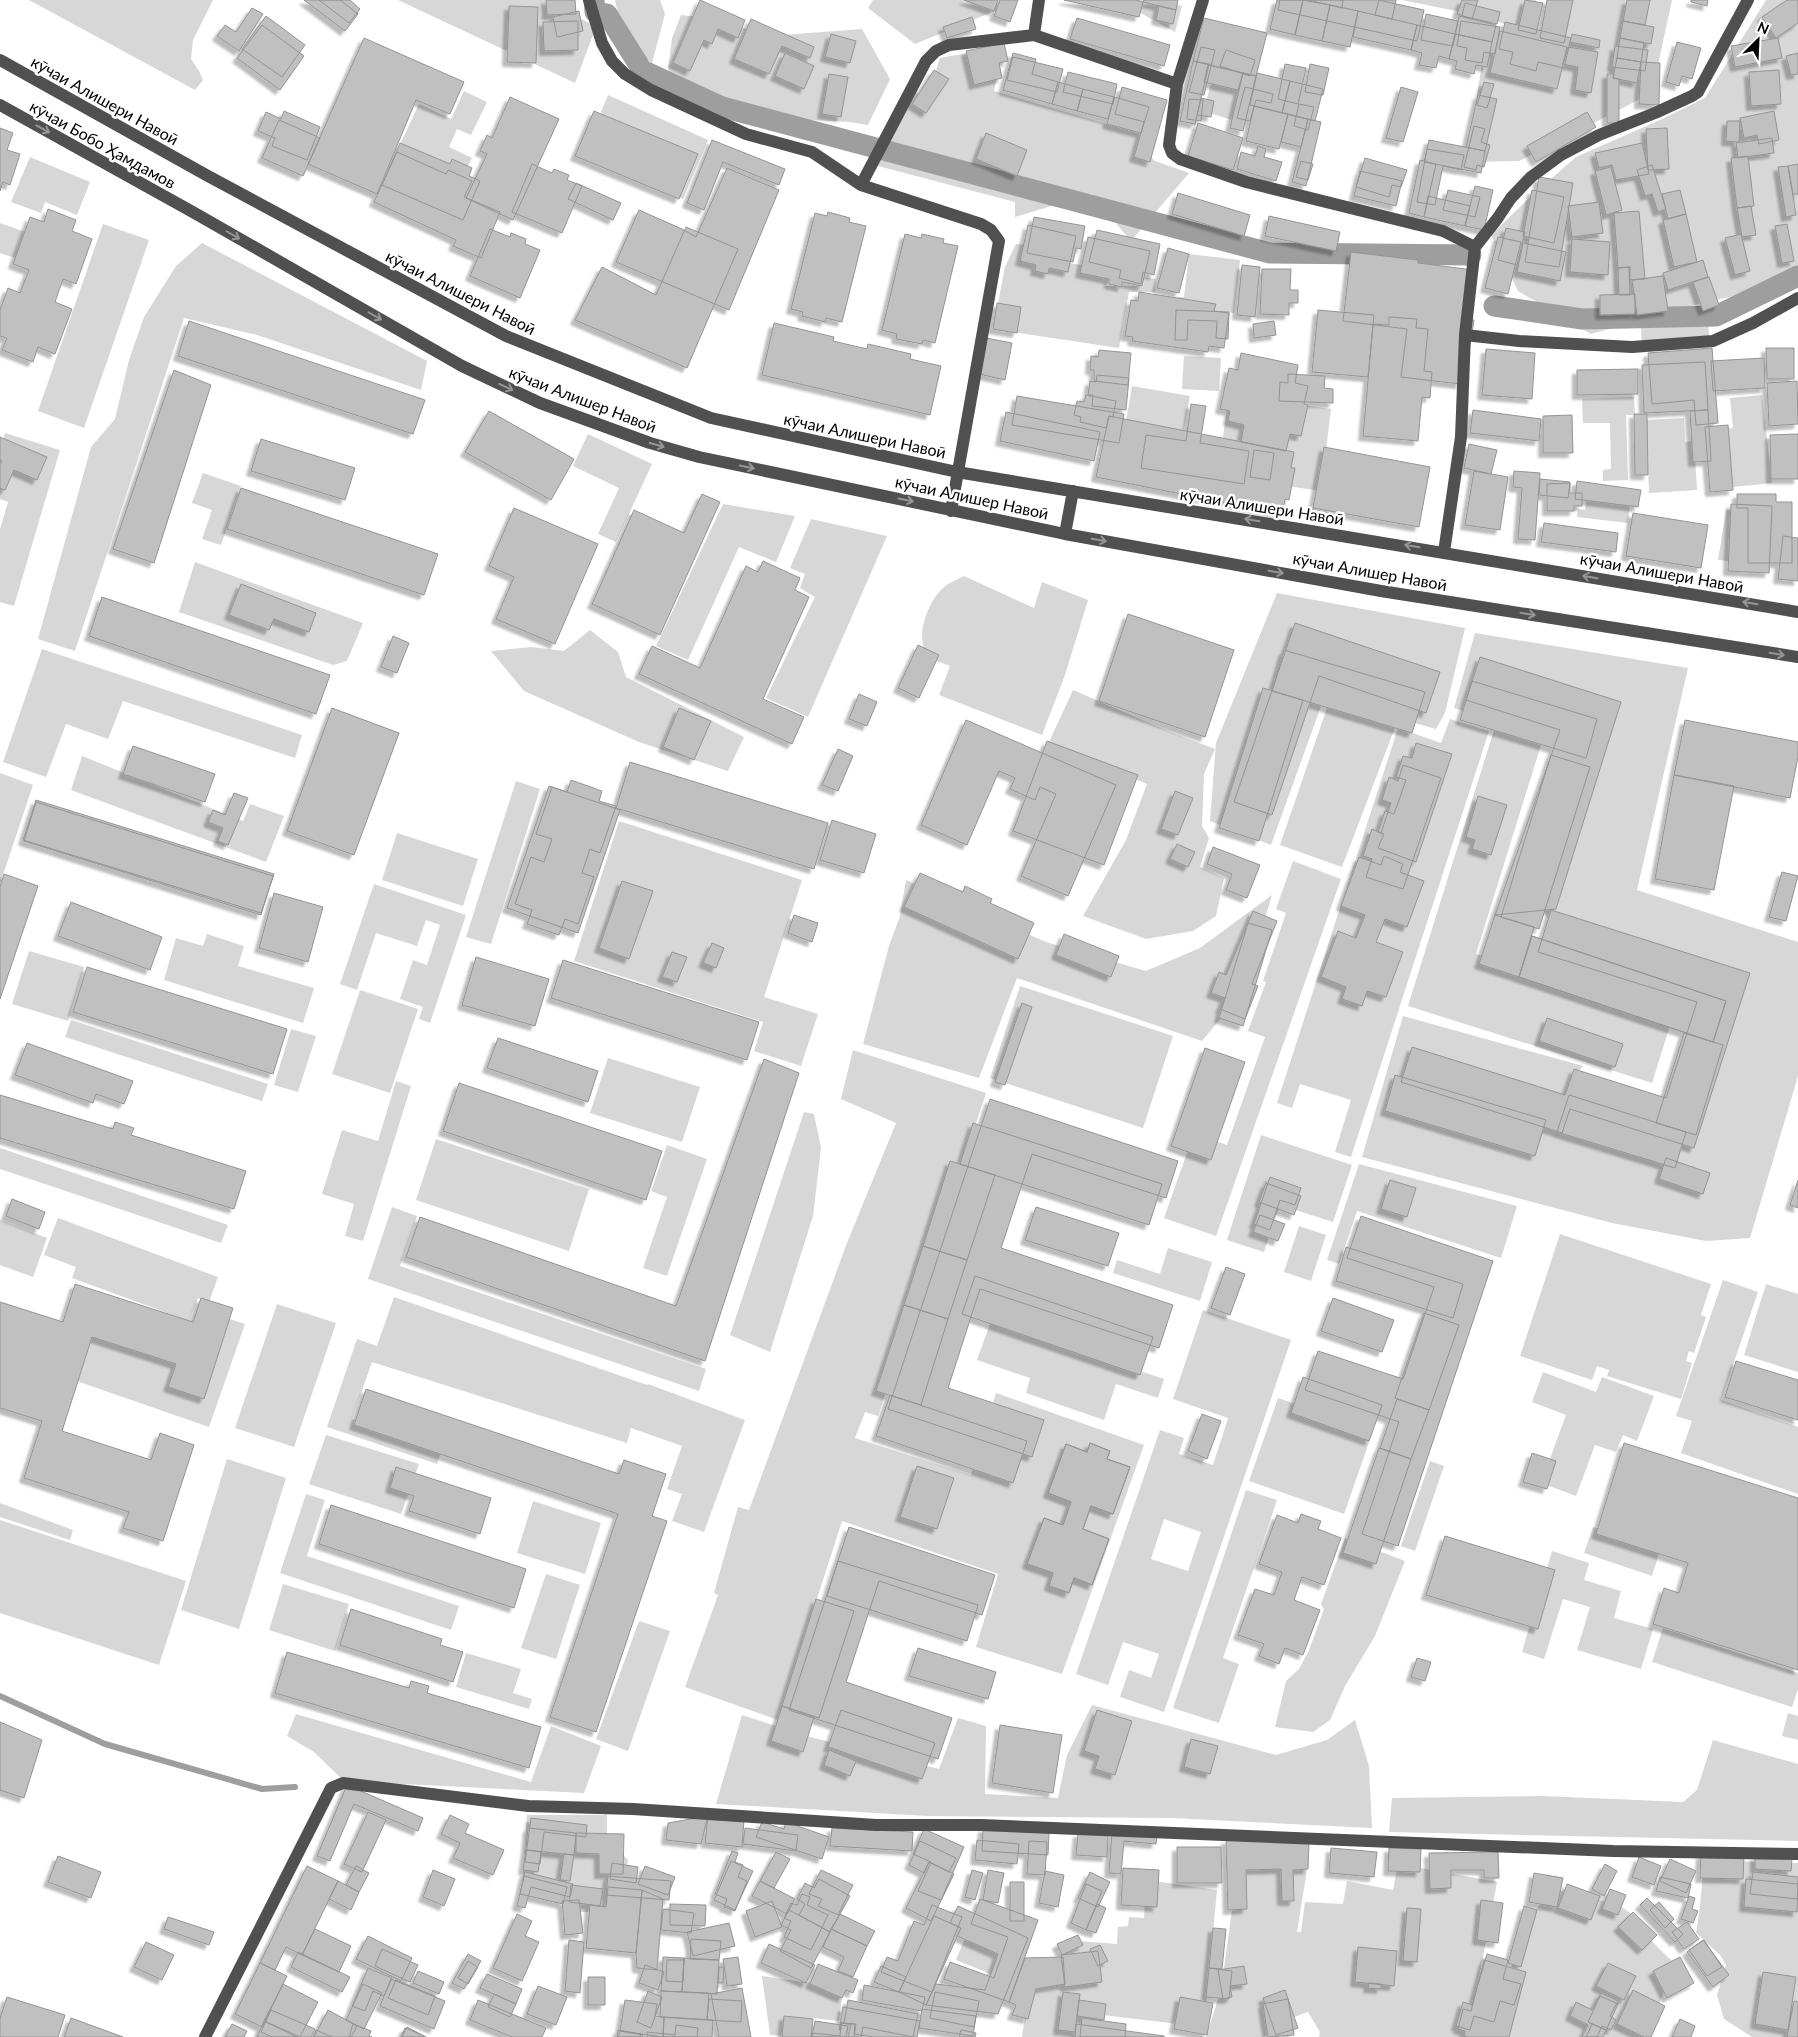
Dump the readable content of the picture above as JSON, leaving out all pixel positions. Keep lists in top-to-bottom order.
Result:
{
  "streets": {
    "street": ["кӯчаи Алишери Навоӣ", "кӯчаи Бобо Ҳамдамов", "кӯчаи Алишер Навоӣ"]
  },
  "crossings": [
    ["кӯчаи Бобо Ҳамдамов", "кӯчаи Алишер Навоӣ"]
  ],
  "one_way": ["кӯчаи Алишери Навоӣ", "кӯчаи Бобо Ҳамдамов", "кӯчаи Алишер Навоӣ"],
  "north": "top right"
}
